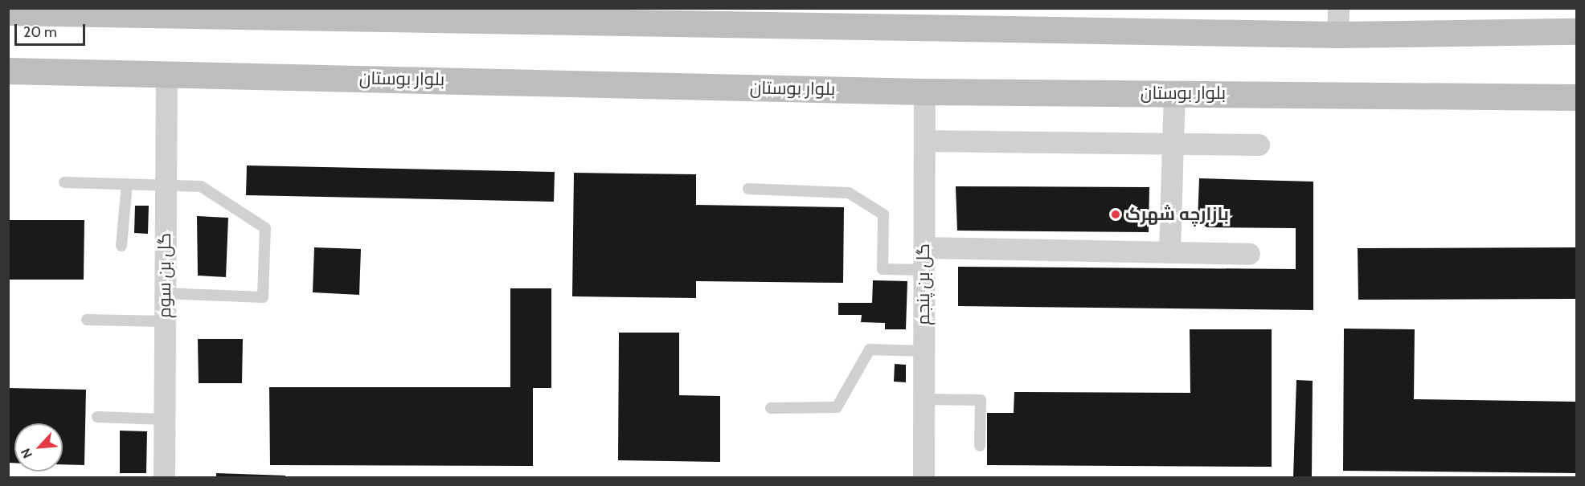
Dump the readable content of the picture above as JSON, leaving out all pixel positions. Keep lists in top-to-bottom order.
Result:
{
  "streets": {
    "street": ["بلوار بوستان", "گل بن سوم", "گل بن پنجم"]
  },
  "crossings": [
    ["بلوار بوستان", "گل بن سوم"],
    ["بلوار بوستان", "گل بن پنجم"]
  ],
  "places": ["بازارچه شهرک"],
  "scale_bar": "20 m",
  "north": "bottom left"
}
